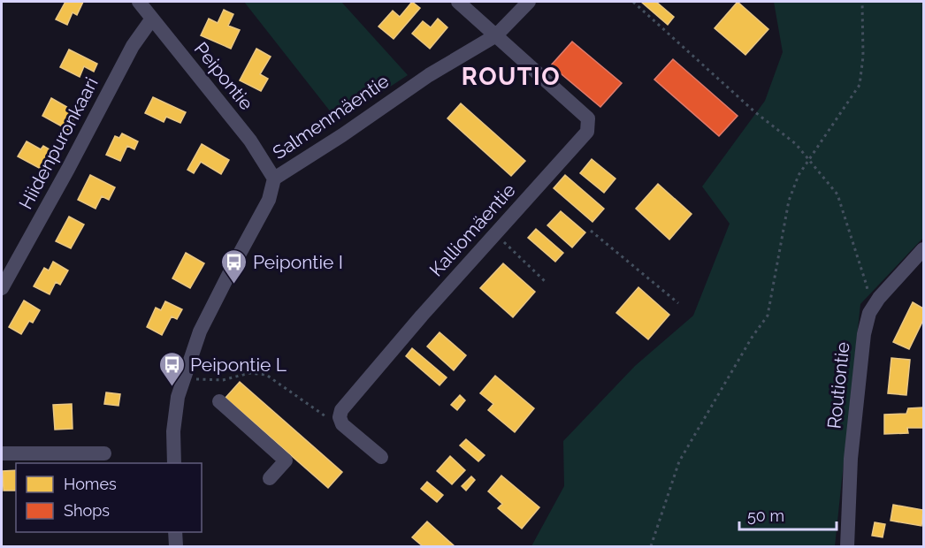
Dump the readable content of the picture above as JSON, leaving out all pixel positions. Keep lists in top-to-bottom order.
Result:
{
  "streets": {
    "street": [
      "Peipontie",
      "Salmenmäentie",
      "Hiidenpuronkaari",
      "Kalliomäentie",
      "Routiontie"
    ]
  },
  "crossings": [
    ["Peipontie", "Salmenmäentie"],
    ["Peipontie", "Hiidenpuronkaari"],
    ["Salmenmäentie", "Kalliomäentie"]
  ],
  "districts": ["ROUTIO"],
  "places": {
    "bus stop": ["Peipontie I", "Peipontie L"]
  },
  "legend": ["Homes", "Shops"],
  "scale_bar": "50 m"
}
